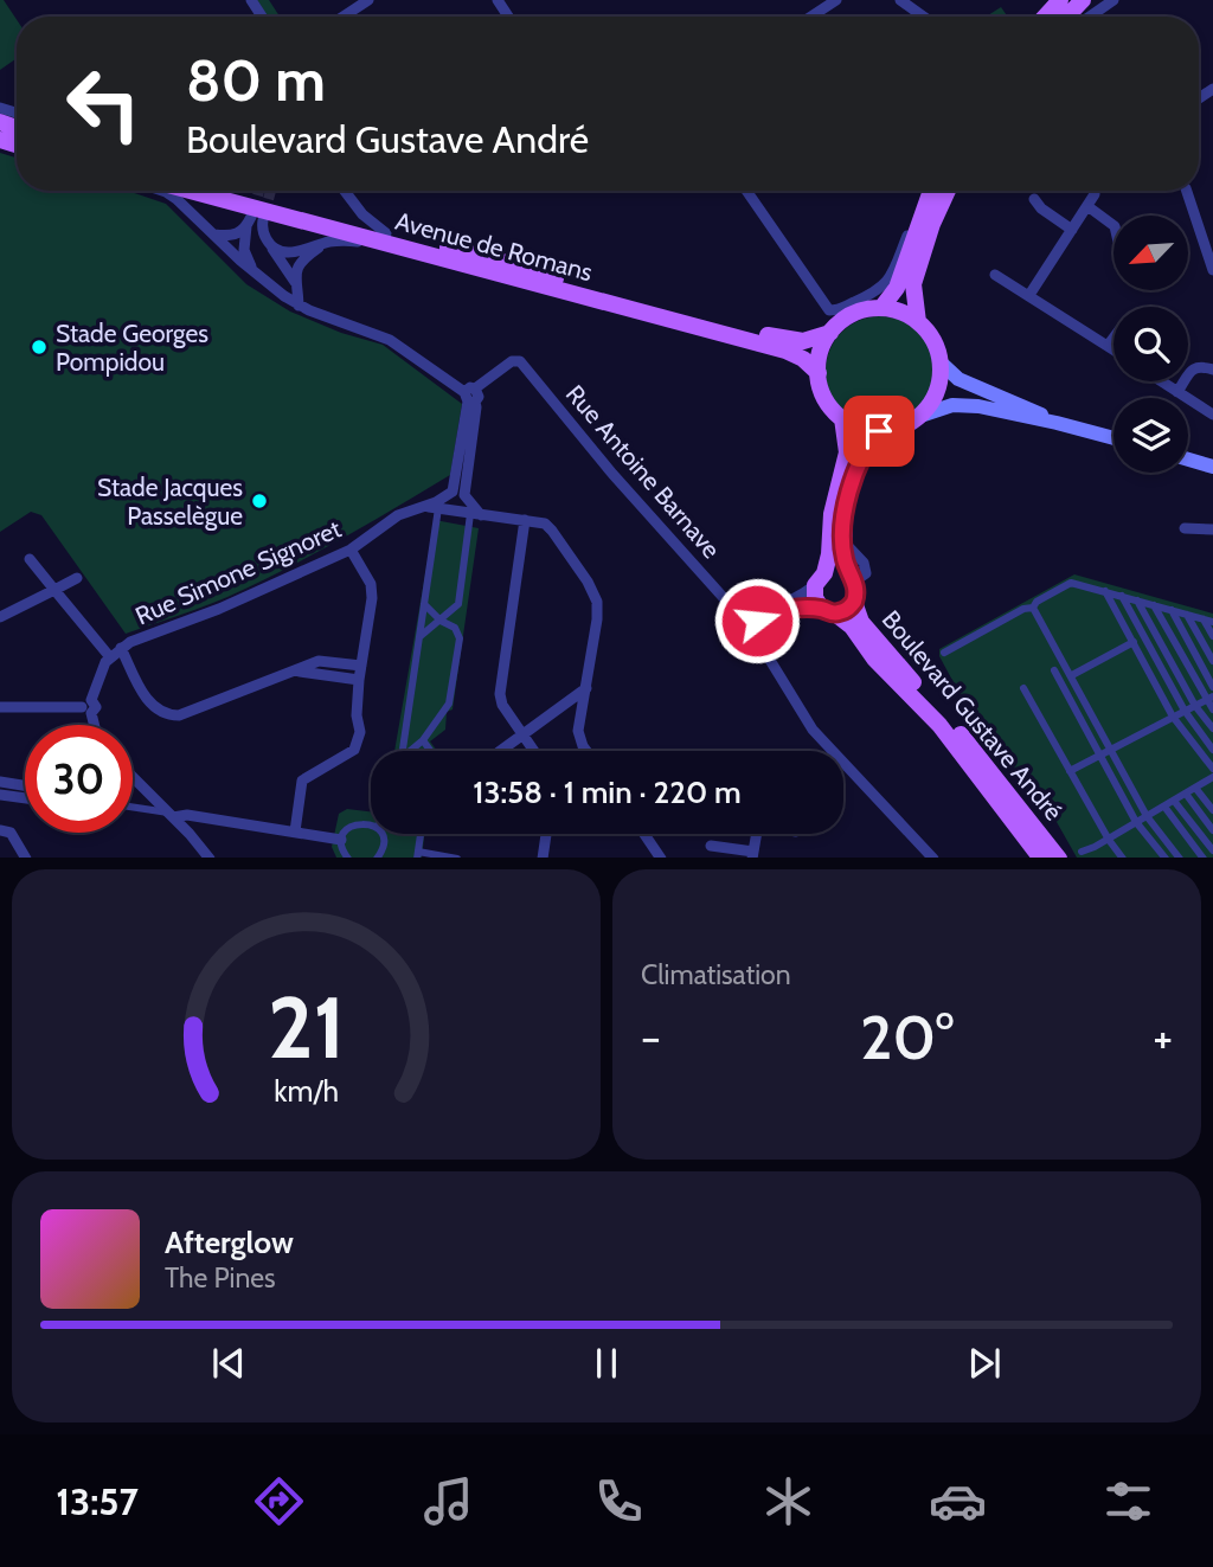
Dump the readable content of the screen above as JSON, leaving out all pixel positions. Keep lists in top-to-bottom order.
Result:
{
  "streets": {
    "main road": ["Avenue de Romans", "Boulevard Gustave André"],
    "street": ["Rue Antoine Barnave", "Rue Simone Signoret"]
  },
  "crossings": [
    ["Avenue de Romans", "Boulevard Gustave André"]
  ],
  "places": ["Stade Georges Pompidou", "Stade Jacques Passelègue"],
  "north": "bottom left",
  "page": {
    "turn": ["80 m", "Boulevard Gustave André"],
    "limit": "30",
    "trip": "13:58 · 1 min · 220 m",
    "tile": "Climatisation",
    "heat": ["−", "20°", "+"],
    "song": ["Afterglow", "The Pines"],
    "tabs": "13:57",
    "gauge": ["21", "km/h"]
  }
}
